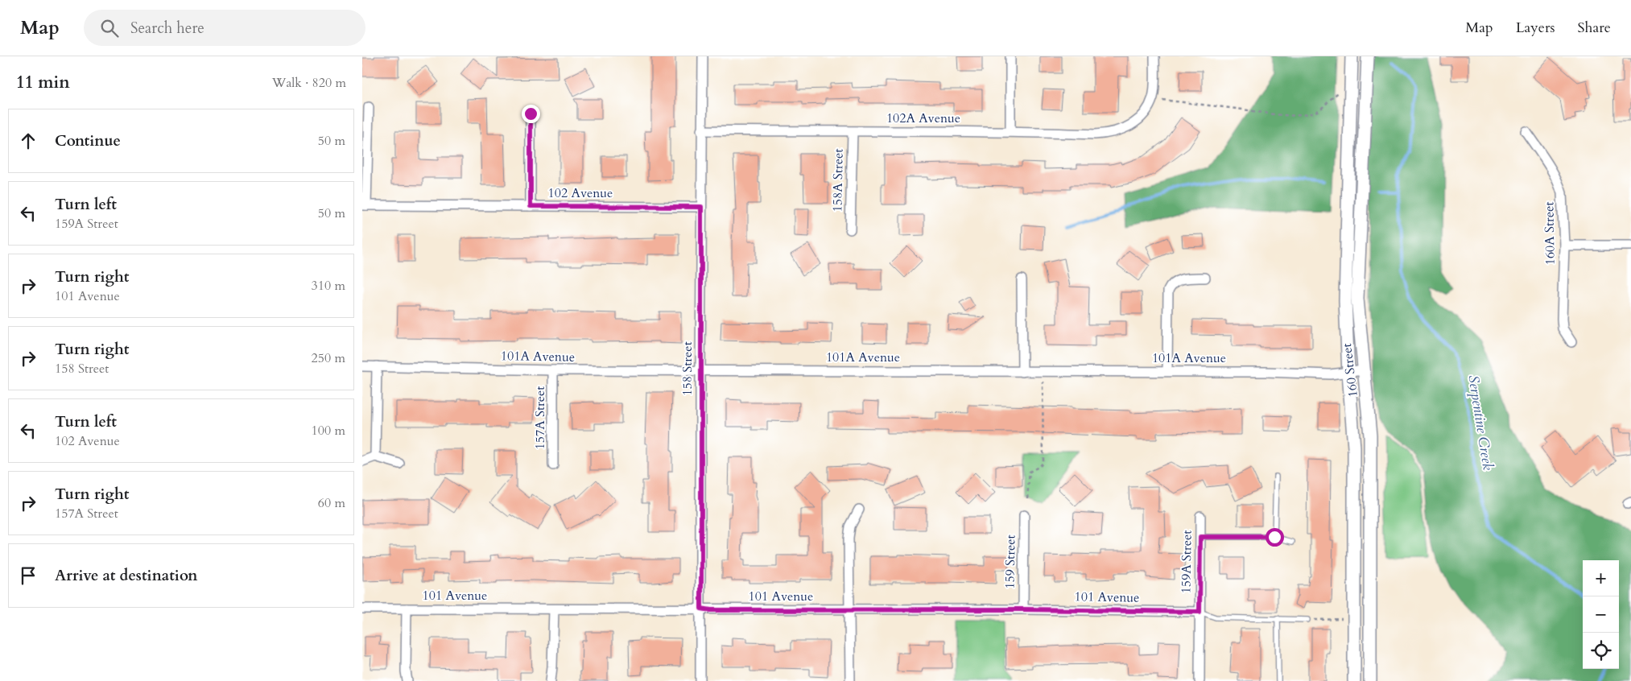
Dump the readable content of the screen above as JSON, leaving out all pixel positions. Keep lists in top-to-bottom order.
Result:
{
  "streets": {
    "main road": ["160 Street"],
    "street": [
      "102A Avenue",
      "158A Street",
      "102 Avenue",
      "160A Street",
      "101A Avenue",
      "158 Street",
      "157A Street",
      "159 Street",
      "159A Street",
      "101 Avenue"
    ]
  },
  "crossings": [
    ["102A Avenue", "158A Street"],
    ["102A Avenue", "158 Street"],
    ["102 Avenue", "158 Street"],
    ["101A Avenue", "158 Street"],
    ["101A Avenue", "160 Street"],
    ["101A Avenue", "157A Street"],
    ["158 Street", "101 Avenue"],
    ["159 Street", "101 Avenue"],
    ["159A Street", "101 Avenue"]
  ],
  "water": ["Serpentine Creek"],
  "page": {
    "header": "Map",
    "search": "Search here",
    "nav": ["Map", "Layers", "Share"],
    "heading": ["11 min", "Walk · 820 m"],
    "list": [
      ["Continue", "50 m"],
      ["Turn left", "159A Street", "50 m"],
      ["Turn right", "101 Avenue", "310 m"],
      ["Turn right", "158 Street", "250 m"],
      ["Turn left", "102 Avenue", "100 m"],
      ["Turn right", "157A Street", "60 m"],
      "Arrive at destination"
    ],
    "map_buttons": ["+", "−"]
  }
}
